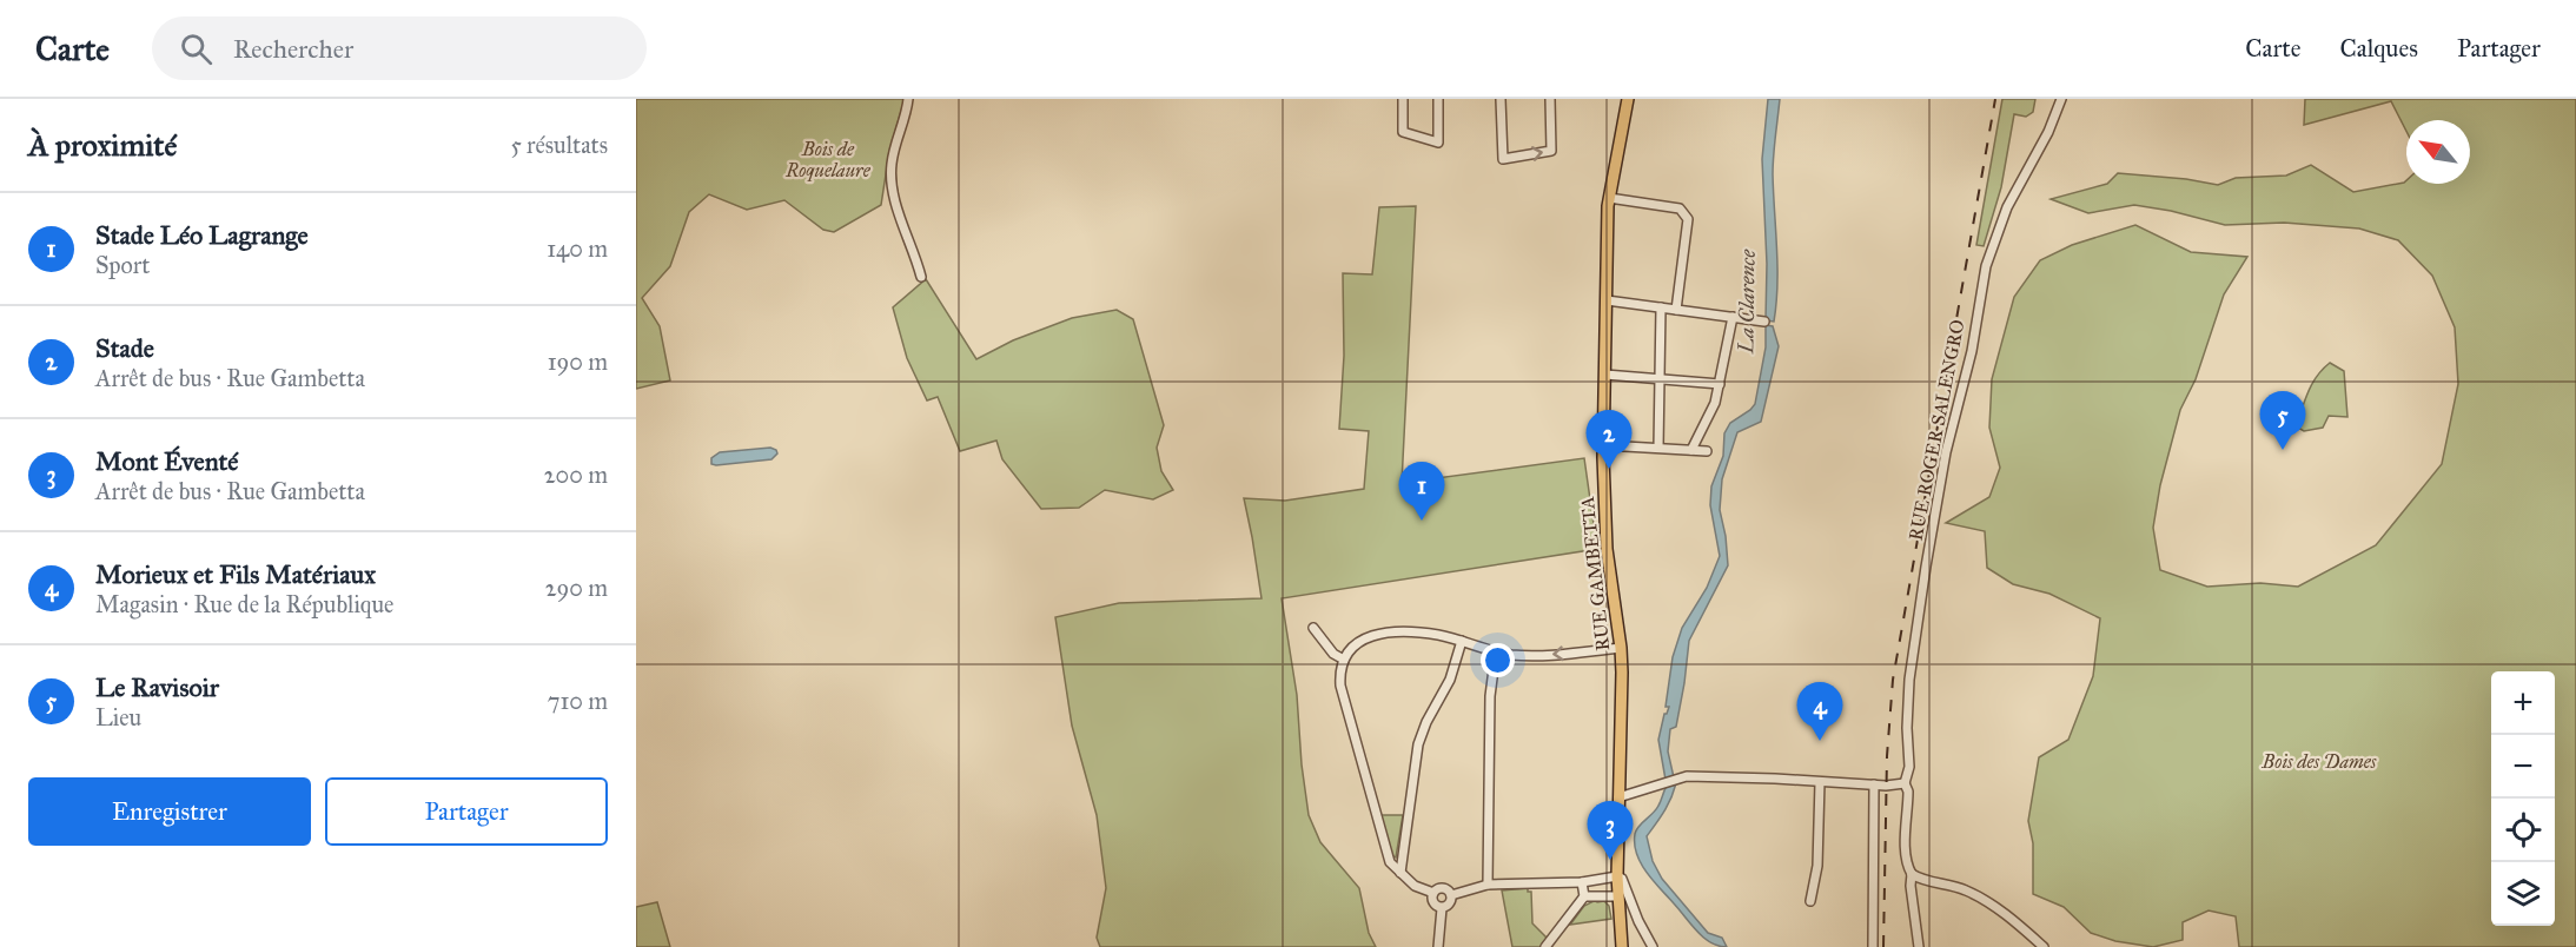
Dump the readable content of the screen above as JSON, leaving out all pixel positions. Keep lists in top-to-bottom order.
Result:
{
  "streets": {
    "main road": ["RUE GAMBETTA"],
    "street": ["RUE ROGER SALENGRO"]
  },
  "water": ["La Clarence"],
  "parks": ["Bois de Roquelaure", "Bois des Dames"],
  "north": "top left",
  "page": {
    "header": "Carte",
    "search": "Rechercher",
    "nav": ["Carte", "Calques", "Partager"],
    "heading": ["À proximité", "5 résultats"],
    "list": [
      {
        "mark": "1",
        "name": "Stade Léo Lagrange",
        "note": "Sport",
        "value": "140 m"
      },
      {
        "mark": "2",
        "name": "Stade",
        "note": "Arrêt de bus · Rue Gambetta",
        "value": "190 m"
      },
      {
        "mark": "3",
        "name": "Mont Éventé",
        "note": "Arrêt de bus · Rue Gambetta",
        "value": "200 m"
      },
      {
        "mark": "4",
        "name": "Morieux et Fils Matériaux",
        "note": "Magasin · Rue de la République",
        "value": "290 m"
      },
      {
        "mark": "5",
        "name": "Le Ravisoir",
        "note": "Lieu",
        "value": "710 m"
      }
    ],
    "pins": [
      "5",
      "2",
      "1",
      "4",
      "3"
    ],
    "map_buttons": ["+", "−"],
    "buttons": ["Enregistrer", "Partager"]
  }
}
